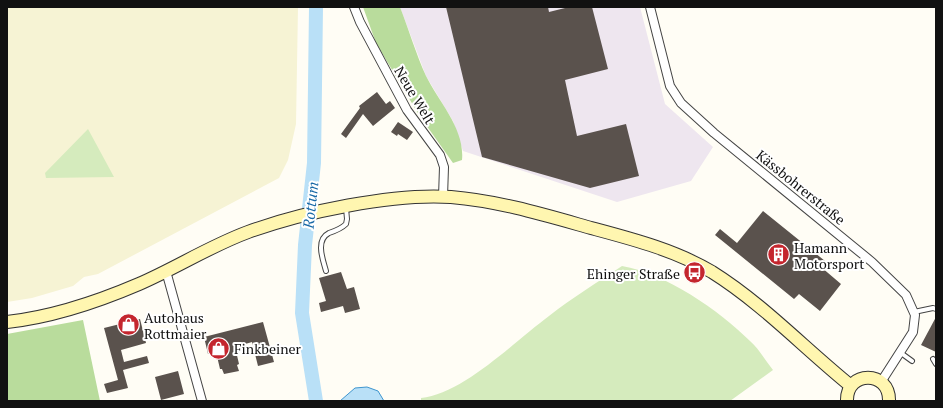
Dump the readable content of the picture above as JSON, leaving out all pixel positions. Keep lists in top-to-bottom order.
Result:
{
  "streets": {
    "street": ["Neue Welt", "Kässbohrerstraße"]
  },
  "water": ["Rottum"],
  "places": {
    "building": ["Hamann Motorsport"],
    "bus stop": ["Ehinger Straße"],
    "shop": ["Autohaus Rottmaier", "Finkbeiner"]
  }
}
